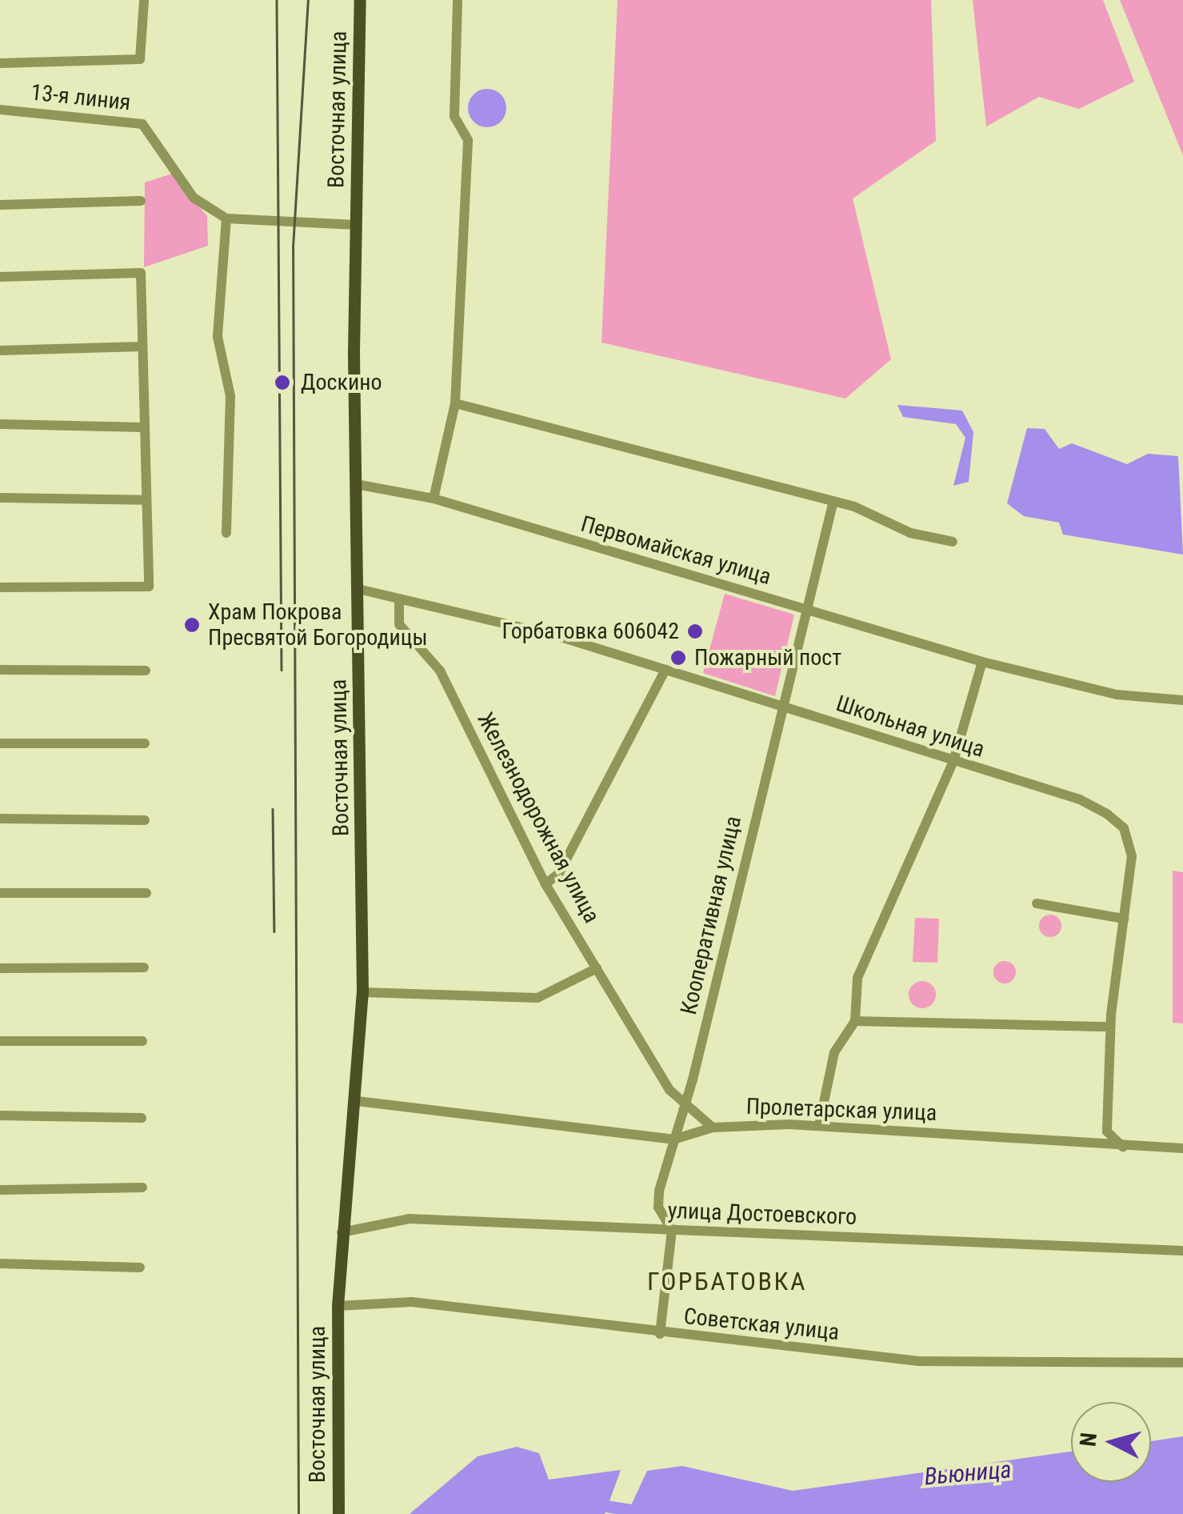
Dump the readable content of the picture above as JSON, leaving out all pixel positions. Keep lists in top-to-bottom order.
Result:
{
  "streets": {
    "main road": ["Восточная улица"],
    "street": [
      "13-я линия",
      "Первомайская улица",
      "Школьная улица",
      "Железнодорожная улица",
      "Кооперативная улица",
      "Пролетарская улица",
      "улица Достоевского",
      "Советская улица"
    ]
  },
  "crossings": [
    ["Восточная улица", "Первомайская улица"],
    ["Восточная улица", "Школьная улица"],
    ["Восточная улица", "Пролетарская улица"],
    ["Восточная улица", "улица Достоевского"],
    ["Восточная улица", "Советская улица"],
    ["Первомайская улица", "Кооперативная улица"],
    ["Школьная улица", "Железнодорожная улица"],
    ["Школьная улица", "Кооперативная улица"],
    ["Железнодорожная улица", "Кооперативная улица"],
    ["Железнодорожная улица", "Пролетарская улица"],
    ["Кооперативная улица", "Пролетарская улица"],
    ["Кооперативная улица", "улица Достоевского"],
    ["Кооперативная улица", "Советская улица"]
  ],
  "districts": ["ГОРБАТОВКА"],
  "water": ["Вьюница"],
  "places": [
    "Доскино",
    "Храм Покрова Пресвятой Богородицы",
    "Горбатовка 606042",
    "Пожарный пост"
  ],
  "north": "left"
}
